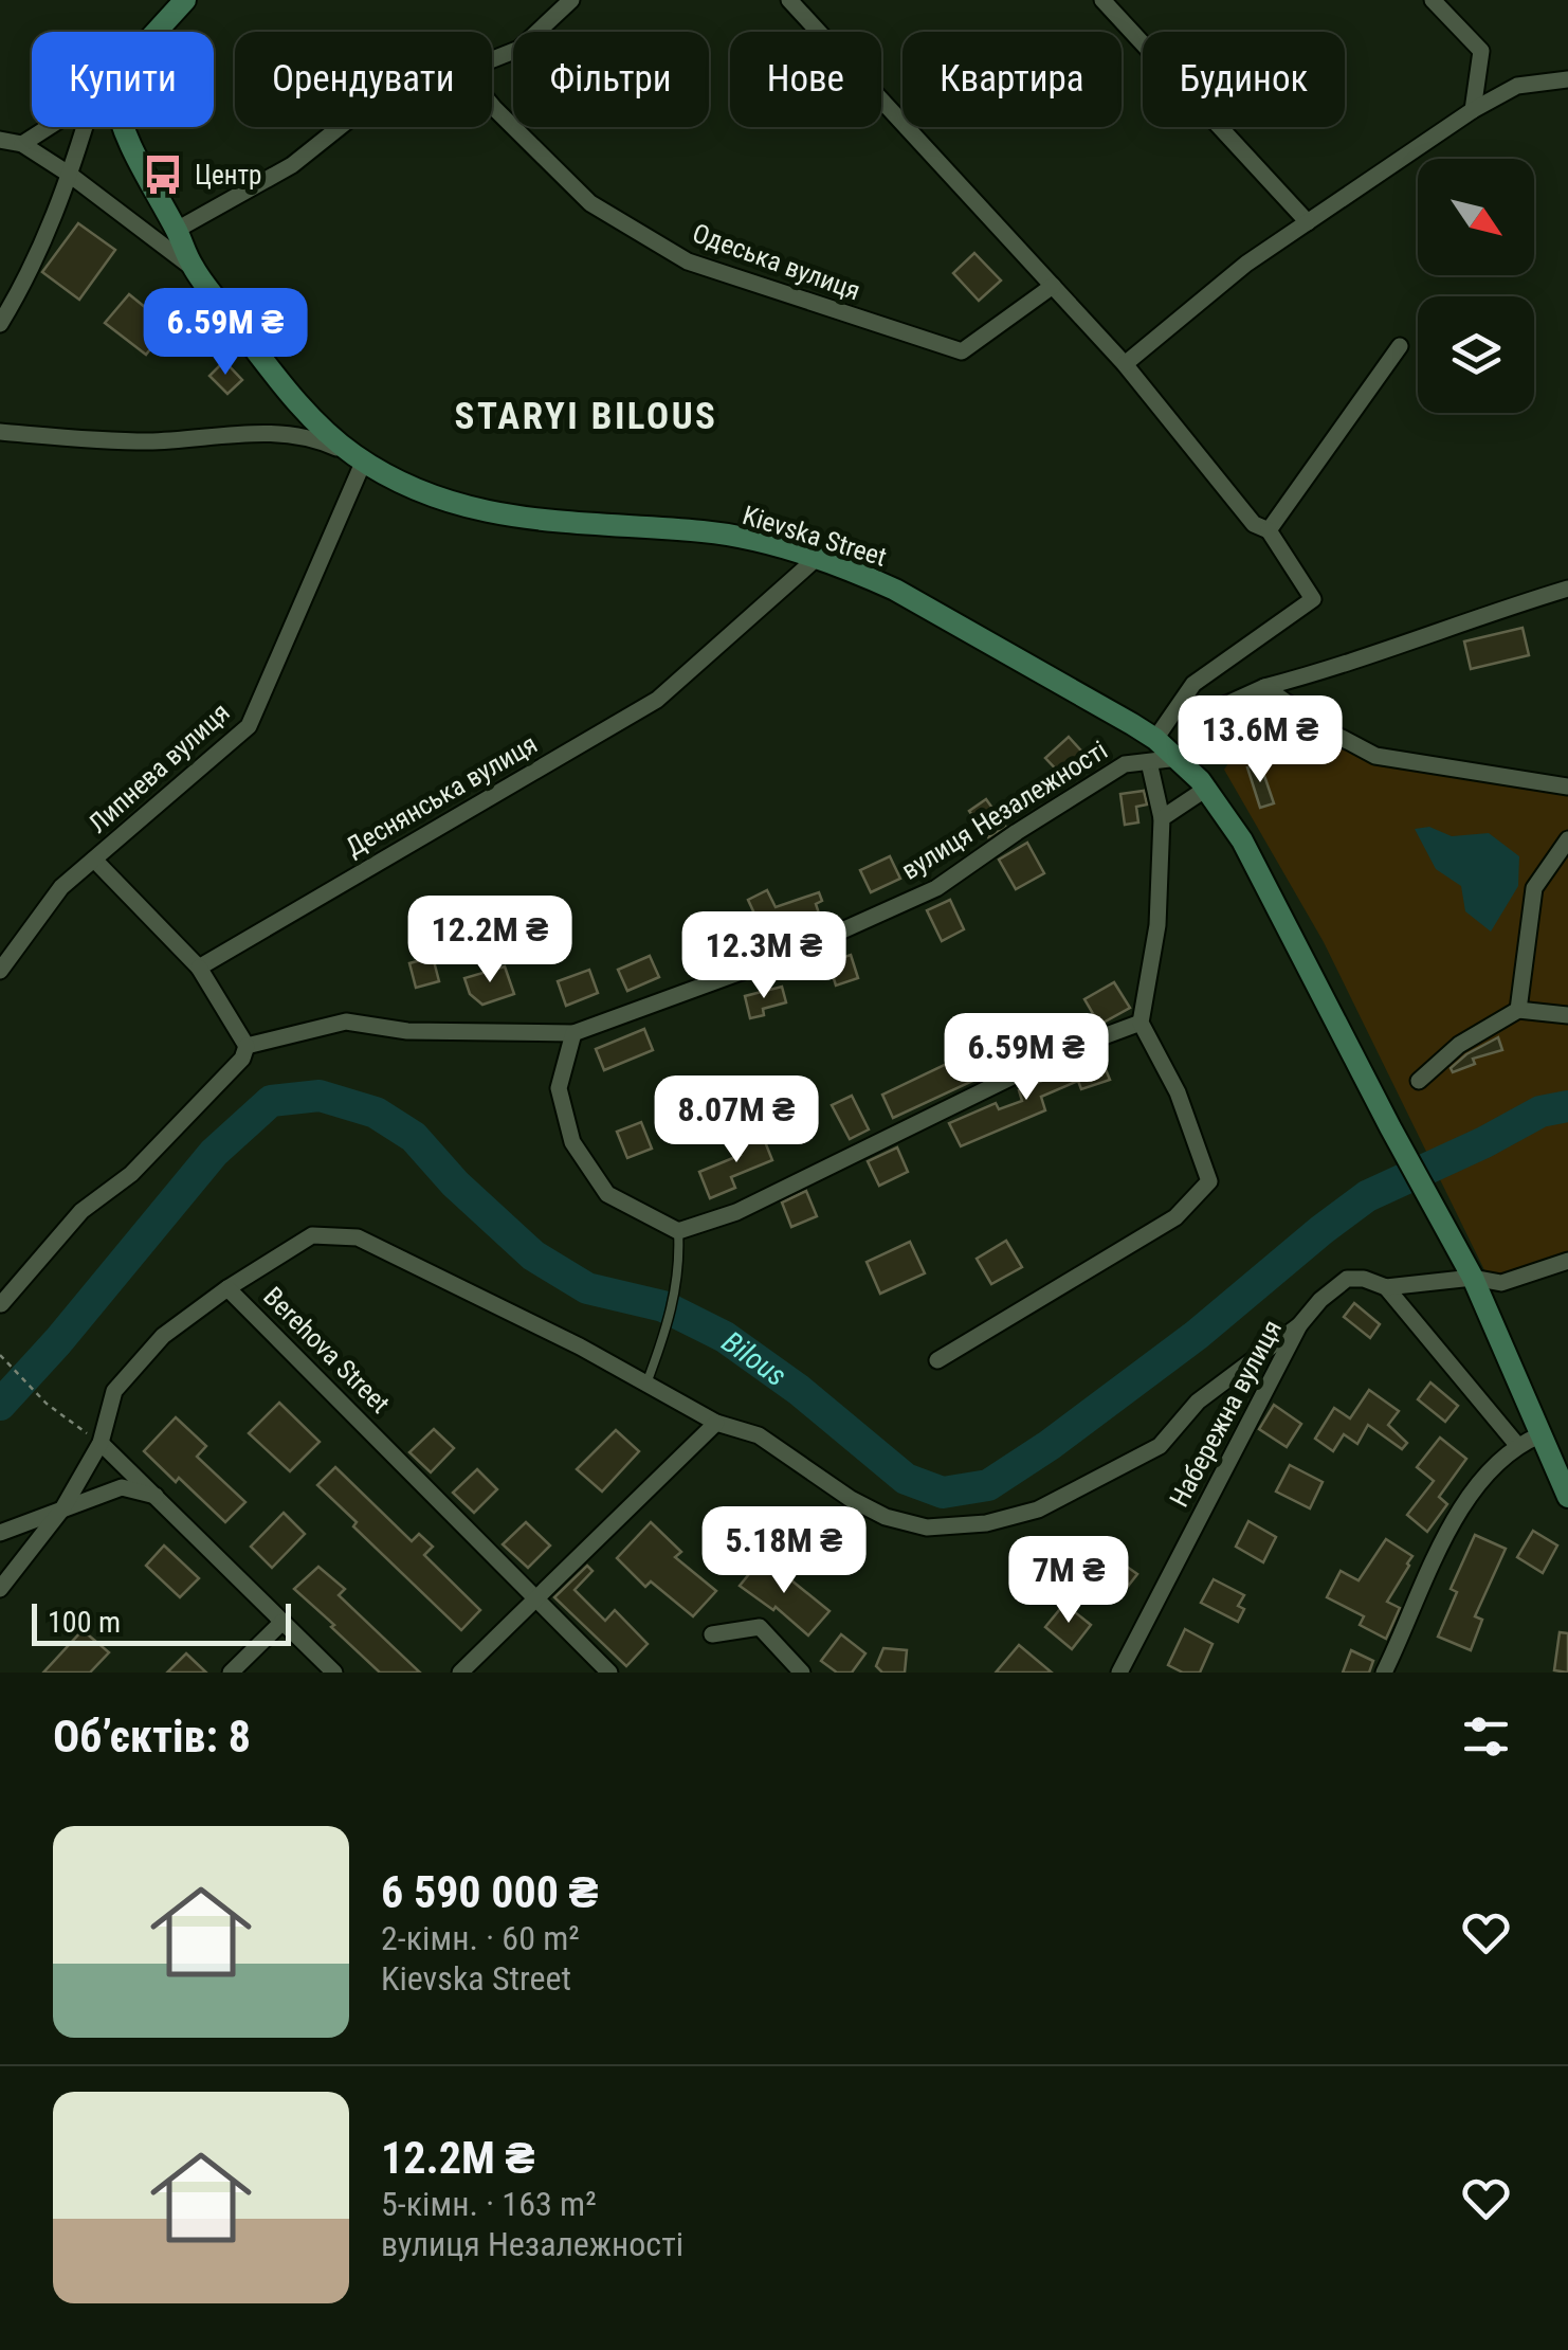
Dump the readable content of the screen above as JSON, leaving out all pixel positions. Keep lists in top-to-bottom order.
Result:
{
  "streets": {
    "main road": ["Kievska Street"],
    "street": [
      "Одеська вулиця",
      "Липнева вулиця",
      "Деснянська вулиця",
      "вулиця Незалежності",
      "Berehova Street",
      "Набережна вулиця"
    ]
  },
  "crossings": [
    ["Kievska Street", "Липнева вулиця"],
    ["Kievska Street", "Деснянська вулиця"],
    ["Kievska Street", "вулиця Незалежності"],
    ["Kievska Street", "Набережна вулиця"]
  ],
  "districts": ["STARYI BILOUS"],
  "water": ["Bilous"],
  "places": {
    "bus stop": ["Центр"]
  },
  "scale_bar": "100 m",
  "north": "bottom right",
  "page": {
    "chip": [
      "Купити",
      "Орендувати",
      "Фільтри",
      "Нове",
      "Квартира",
      "Будинок"
    ],
    "price": [
      "6.59M ₴",
      "13.6M ₴",
      "12.2M ₴",
      "12.3M ₴",
      "6.59M ₴",
      "8.07M ₴",
      "5.18M ₴",
      "7M ₴"
    ],
    "scale": "100 m",
    "heading": "Об’єктів: 8",
    "list": [
      {
        "name": "6 590 000 ₴",
        "note": "2-кімн. · 60 m² · Kievska Street"
      },
      {
        "name": "12.2M ₴",
        "note": "5-кімн. · 163 m² · вулиця Незалежності"
      }
    ]
  }
}
